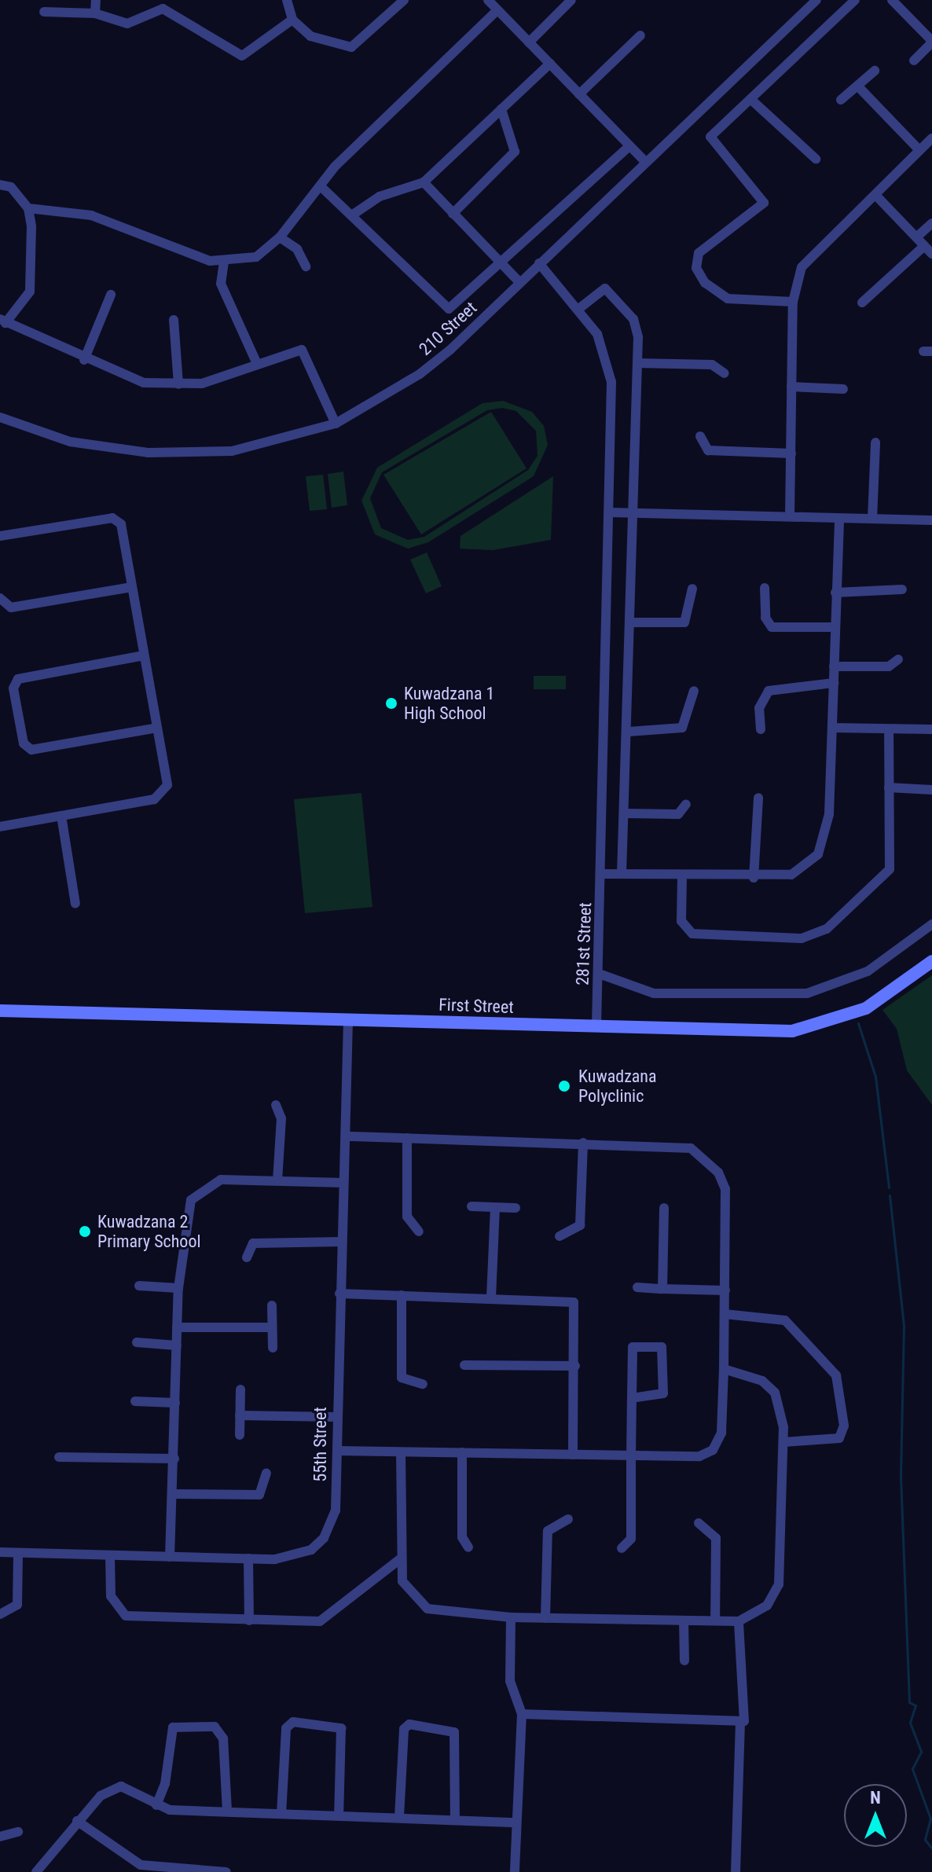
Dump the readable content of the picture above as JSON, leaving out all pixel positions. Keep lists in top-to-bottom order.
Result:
{
  "streets": {
    "street": [
      "210 Street",
      "281st Street",
      "First Street",
      "55th Street"
    ]
  },
  "crossings": [
    ["210 Street", "281st Street"],
    ["281st Street", "First Street"],
    ["First Street", "55th Street"]
  ],
  "places": ["Kuwadzana 1 High School", "Kuwadzana Polyclinic", "Kuwadzana 2 Primary School"],
  "north": "top"
}
